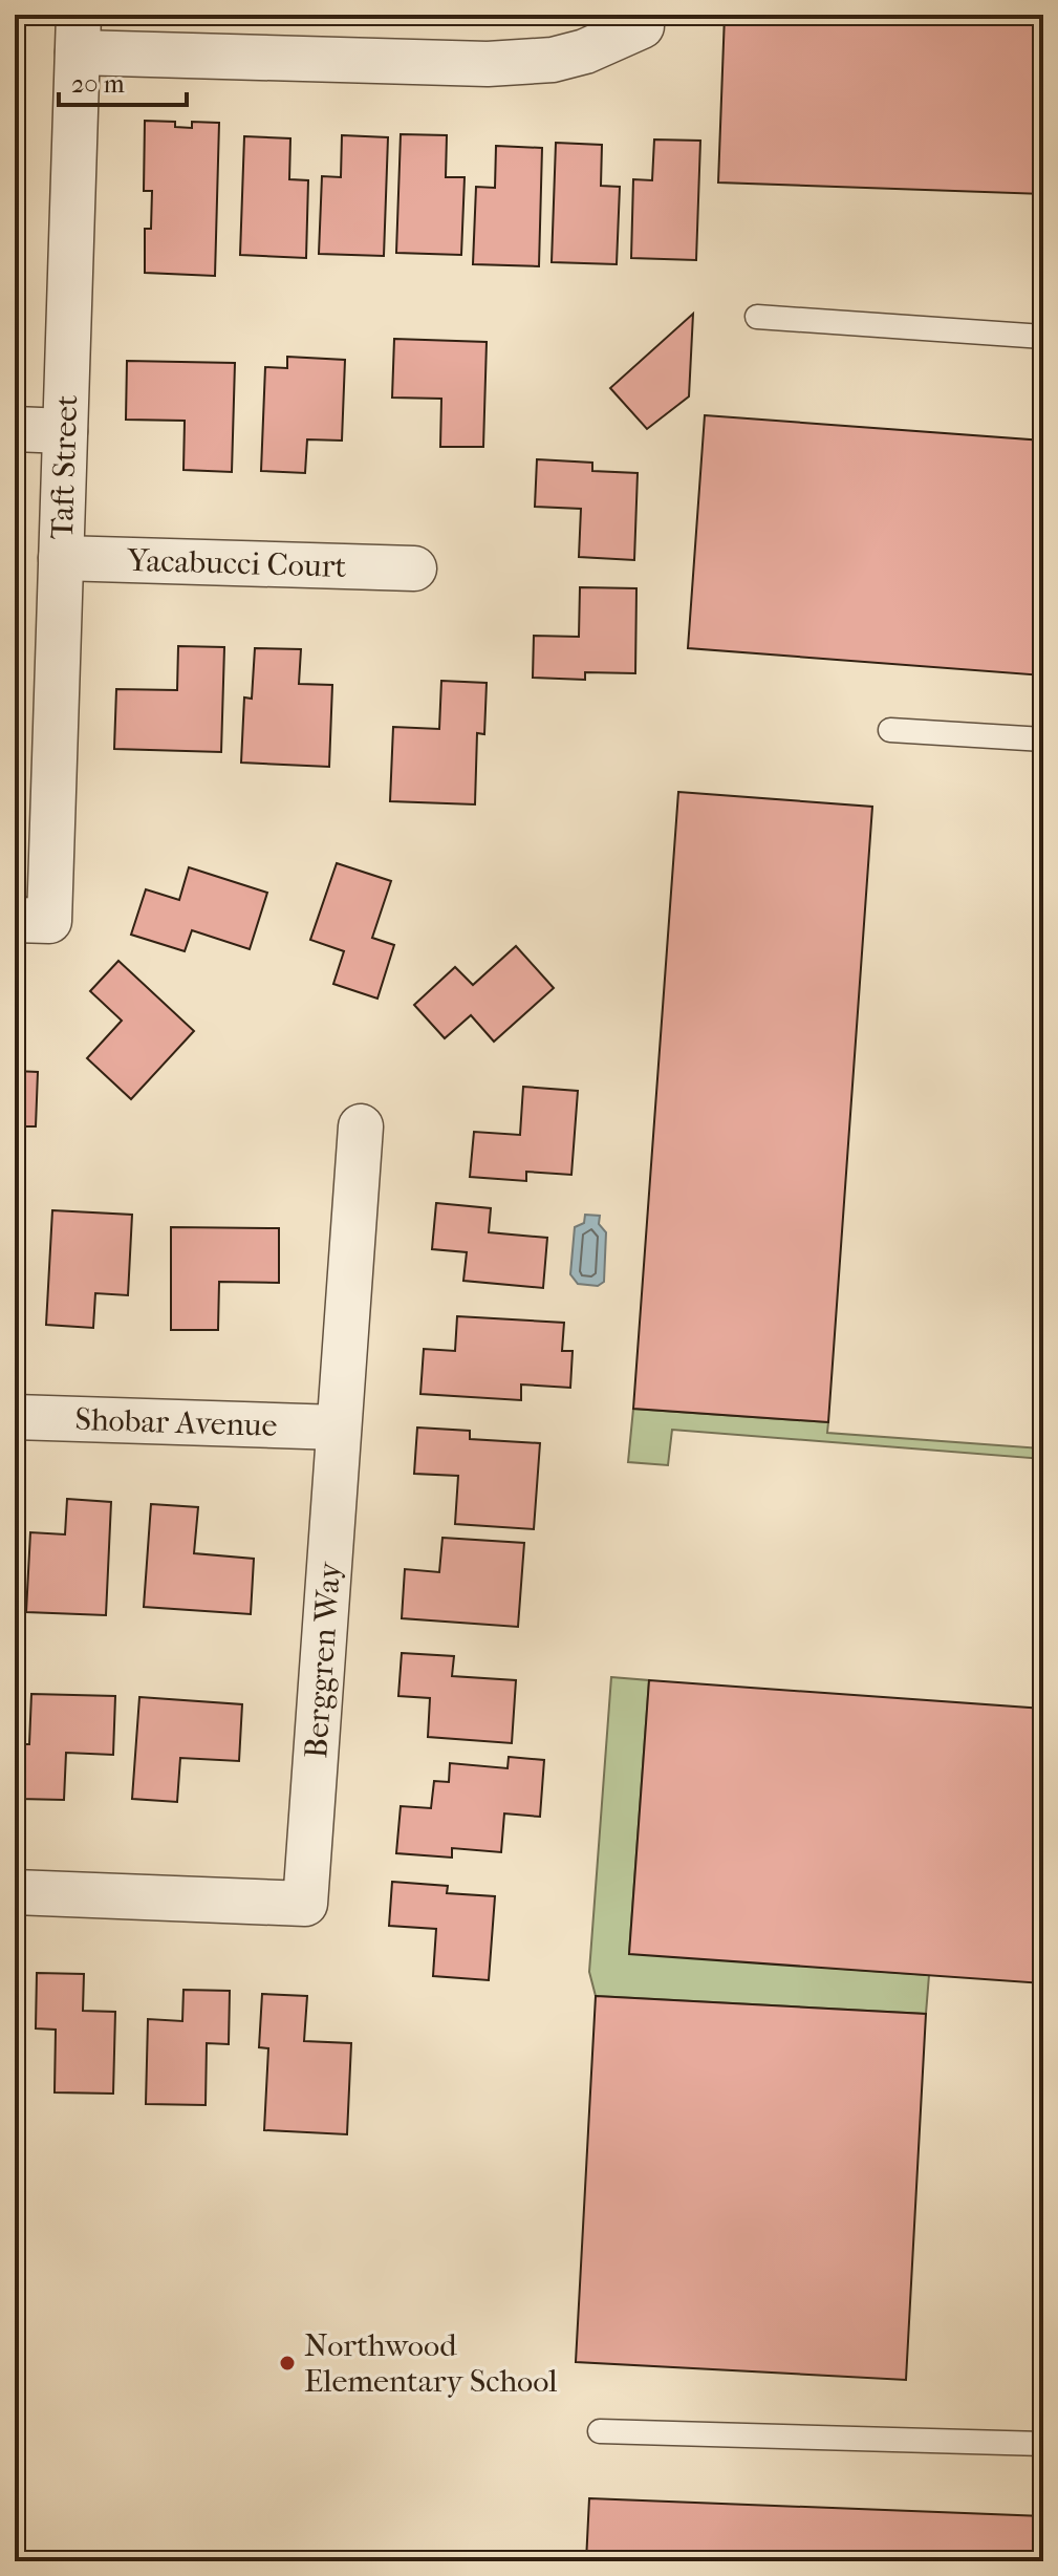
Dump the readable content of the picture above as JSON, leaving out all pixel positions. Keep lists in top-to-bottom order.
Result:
{
  "streets": {
    "street": [
      "Taft Street",
      "Yacabucci Court",
      "Shobar Avenue",
      "Berggren Way"
    ]
  },
  "crossings": [
    ["Taft Street", "Yacabucci Court"],
    ["Shobar Avenue", "Berggren Way"]
  ],
  "places": ["Northwood Elementary School"],
  "scale_bar": "20 m"
}
